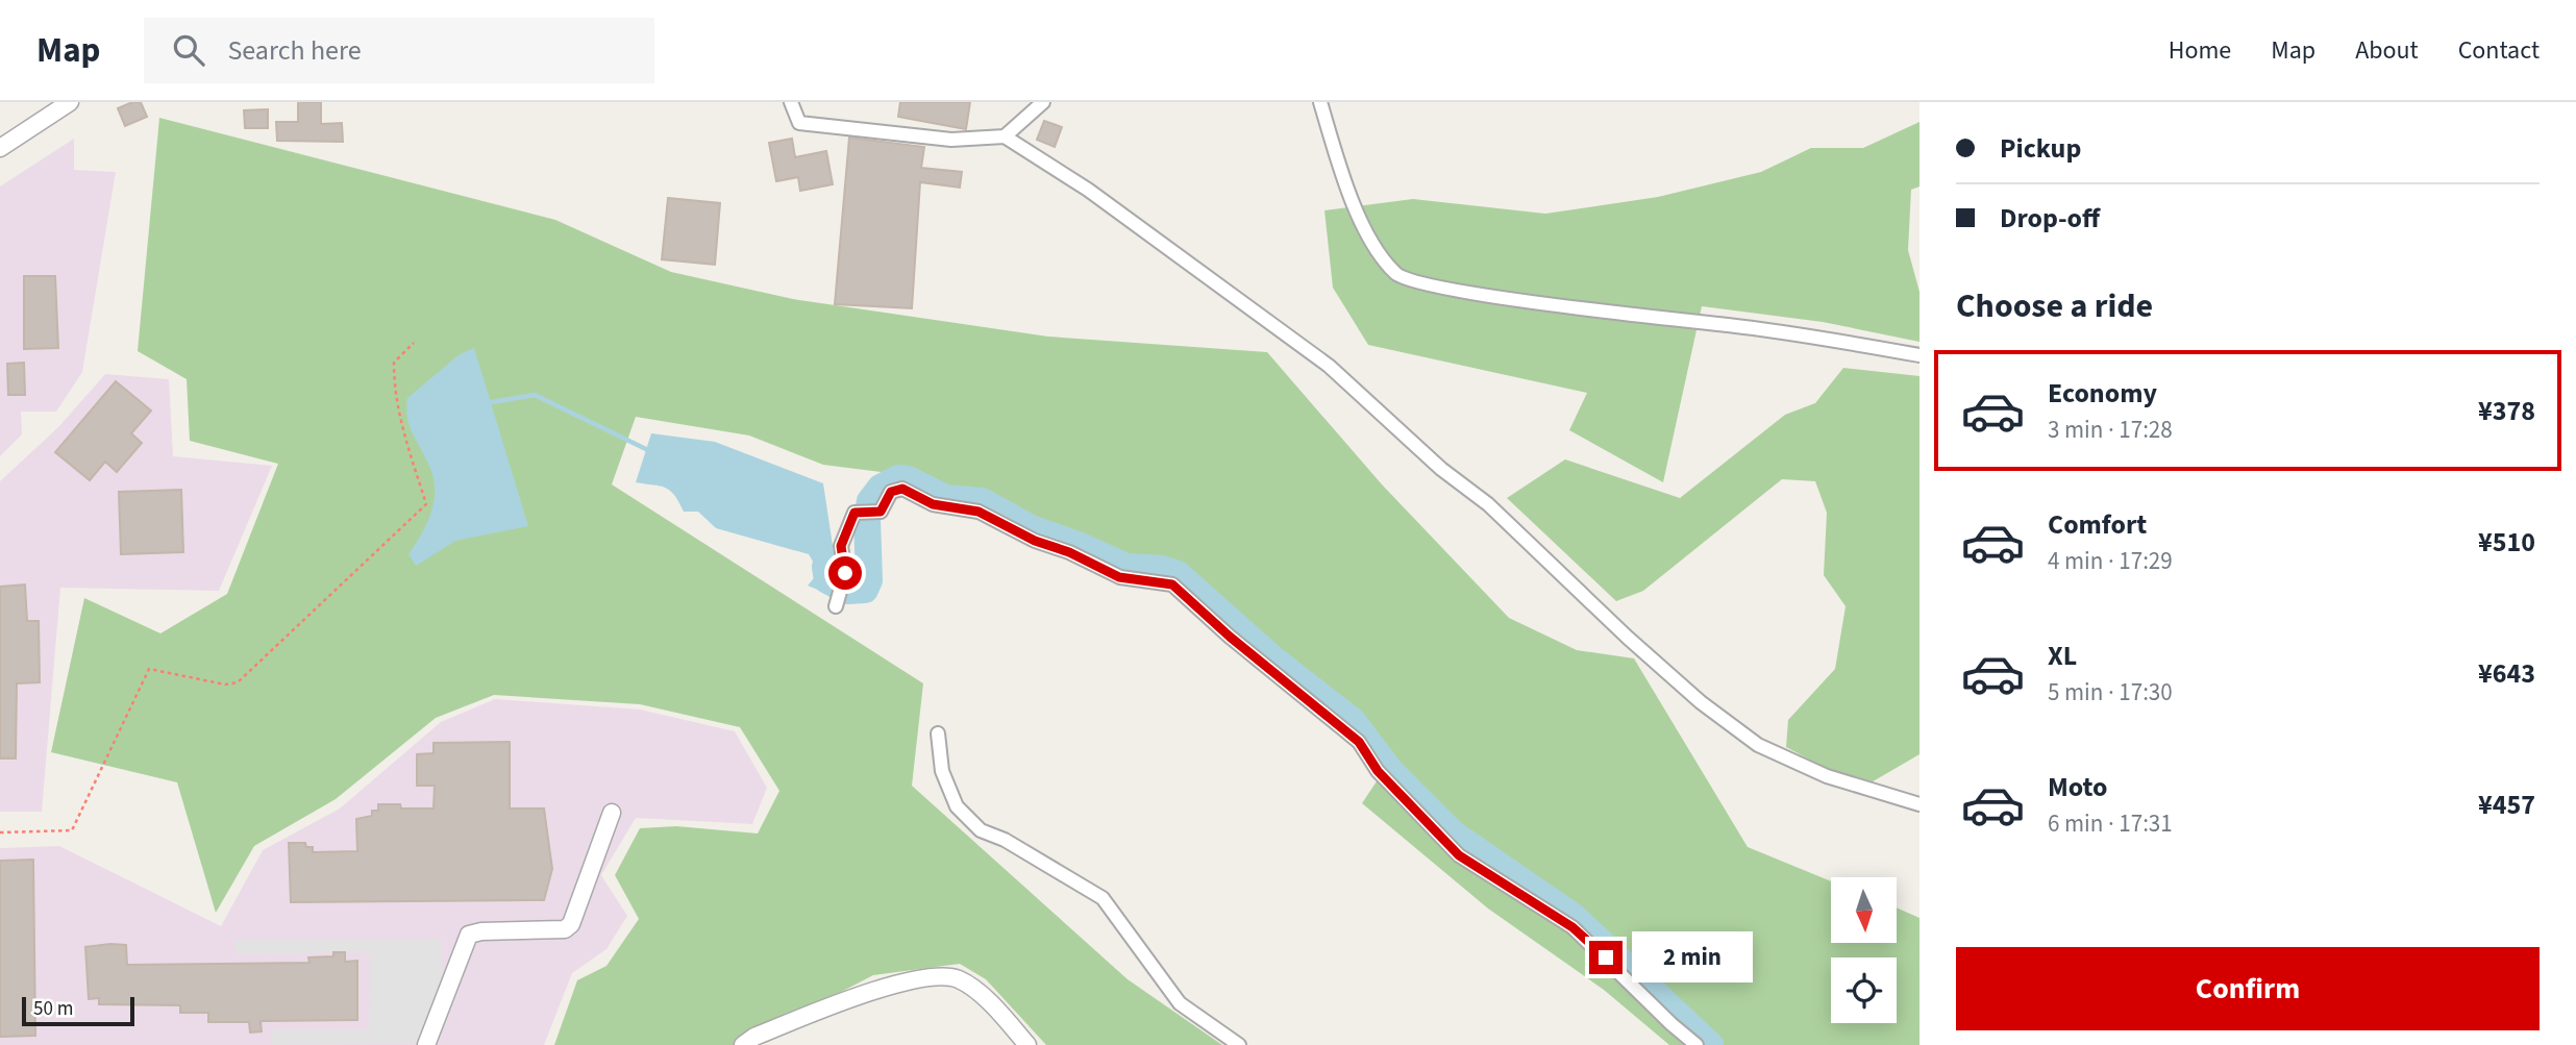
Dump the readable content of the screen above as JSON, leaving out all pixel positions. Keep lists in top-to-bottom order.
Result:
{
  "scale_bar": "50 m",
  "north": "bottom",
  "page": {
    "header": "Map",
    "search": "Search here",
    "nav": [
      "Home",
      "Map",
      "About",
      "Contact"
    ],
    "banner": ["Pickup", "Drop-off"],
    "heading": "Choose a ride",
    "list": [
      {
        "name": "Economy",
        "note": "3 min · 17:28",
        "value": "¥378"
      },
      {
        "name": "Comfort",
        "note": "4 min · 17:29",
        "value": "¥510"
      },
      {
        "name": "XL",
        "note": "5 min · 17:30",
        "value": "¥643"
      },
      {
        "name": "Moto",
        "note": "6 min · 17:31",
        "value": "¥457"
      }
    ],
    "bubble": "2 min",
    "buttons": "Confirm",
    "scale": "50 m"
  }
}
